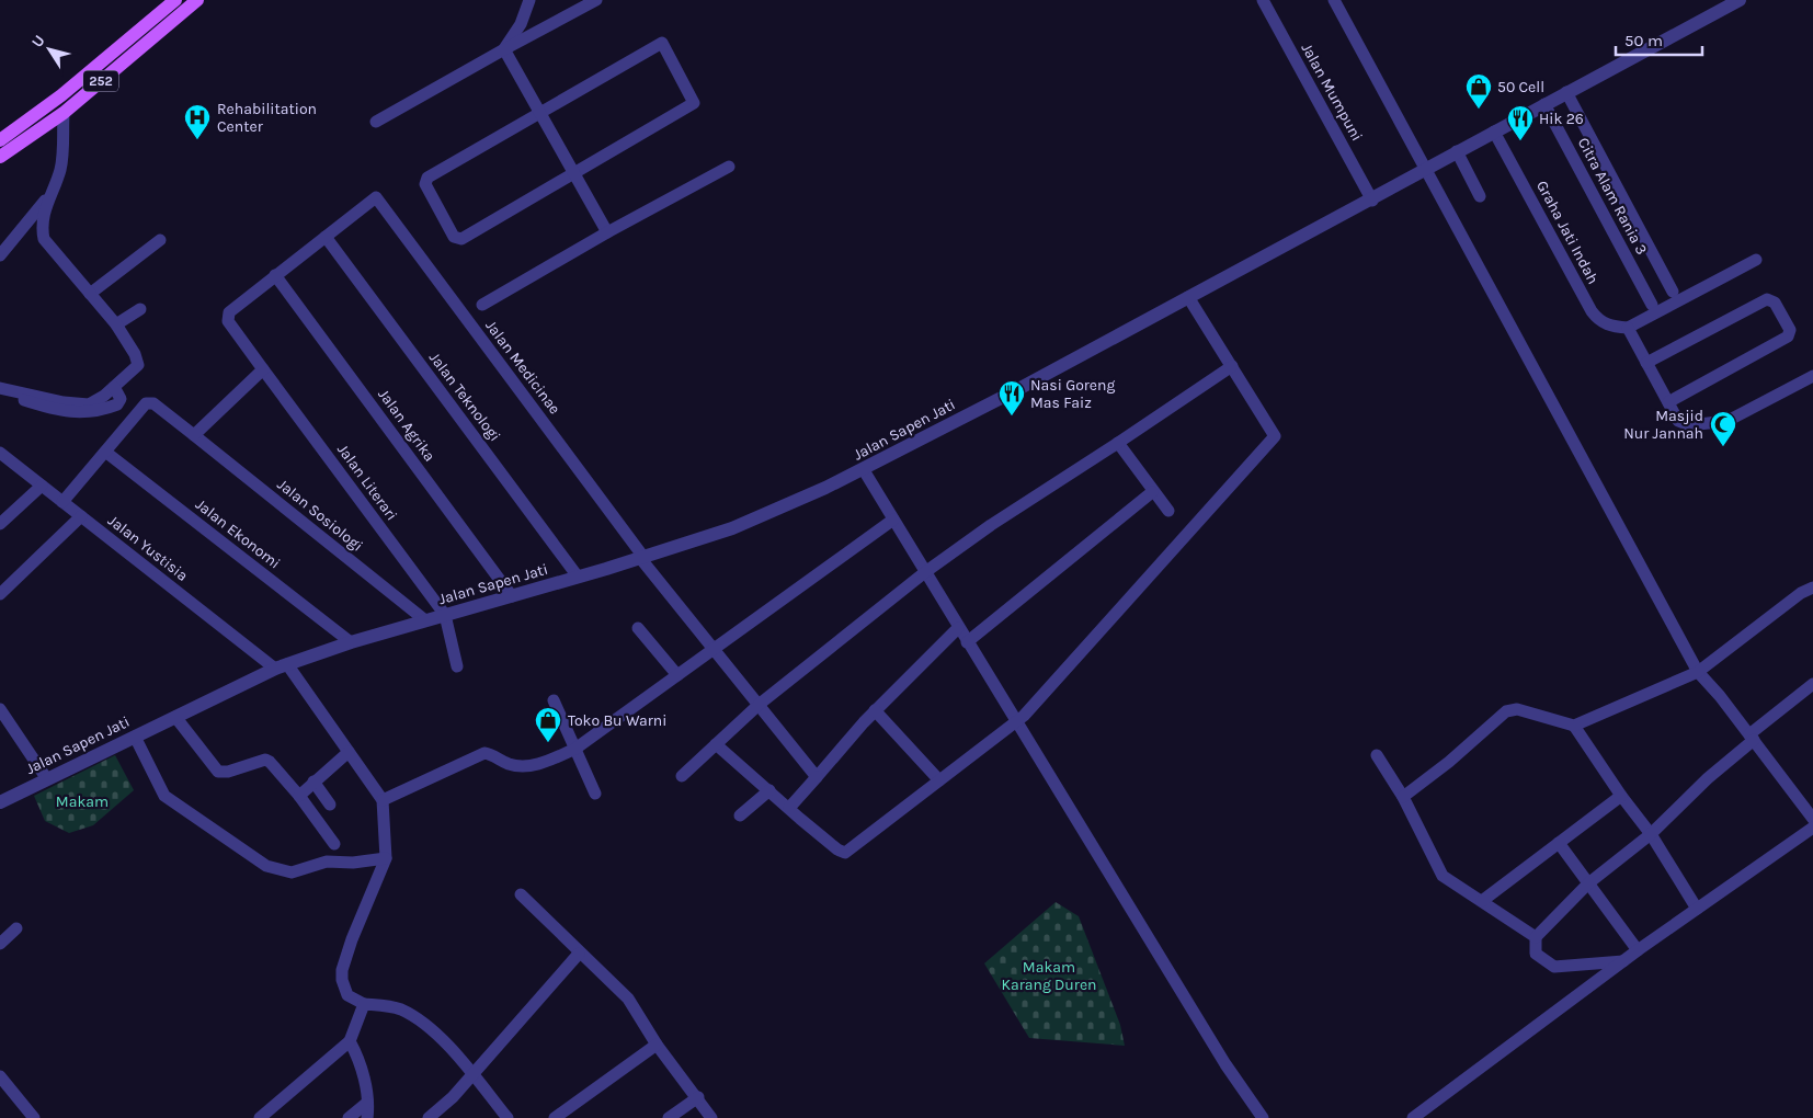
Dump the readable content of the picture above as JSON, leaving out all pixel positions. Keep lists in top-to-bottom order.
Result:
{
  "streets": {
    "main road": ["252"],
    "street": [
      "Jalan Mumpuni",
      "Citra Alam Rania 3",
      "Graha Jati Indah",
      "Jalan Medicinae",
      "Jalan Teknologi",
      "Jalan Agrika",
      "Jalan Sapen Jati",
      "Jalan Literari",
      "Jalan Sosiologi",
      "Jalan Ekonomi",
      "Jalan Yustisia"
    ]
  },
  "crossings": [
    ["Jalan Mumpuni", "Jalan Sapen Jati"],
    ["Citra Alam Rania 3", "Jalan Sapen Jati"],
    ["Graha Jati Indah", "Jalan Sapen Jati"],
    ["Jalan Medicinae", "Jalan Teknologi"],
    ["Jalan Medicinae", "Jalan Sapen Jati"],
    ["Jalan Teknologi", "Jalan Sapen Jati"],
    ["Jalan Agrika", "Jalan Sapen Jati"],
    ["Jalan Agrika", "Jalan Literari"],
    ["Jalan Sapen Jati", "Jalan Literari"],
    ["Jalan Sapen Jati", "Jalan Sosiologi"],
    ["Jalan Sapen Jati", "Jalan Ekonomi"],
    ["Jalan Sapen Jati", "Jalan Yustisia"],
    ["Jalan Sosiologi", "Jalan Ekonomi"]
  ],
  "parks": ["Makam", "Makam Karang Duren"],
  "places": {
    "shop": ["50 Cell", "Toko Bu Warni"],
    "hospital": ["Rehabilitation Center"],
    "restaurant": ["Hik 26", "Nasi Goreng Mas Faiz"],
    "mosque": ["Masjid Nur Jannah"]
  },
  "scale_bar": "50 m",
  "north": "top left"
}
